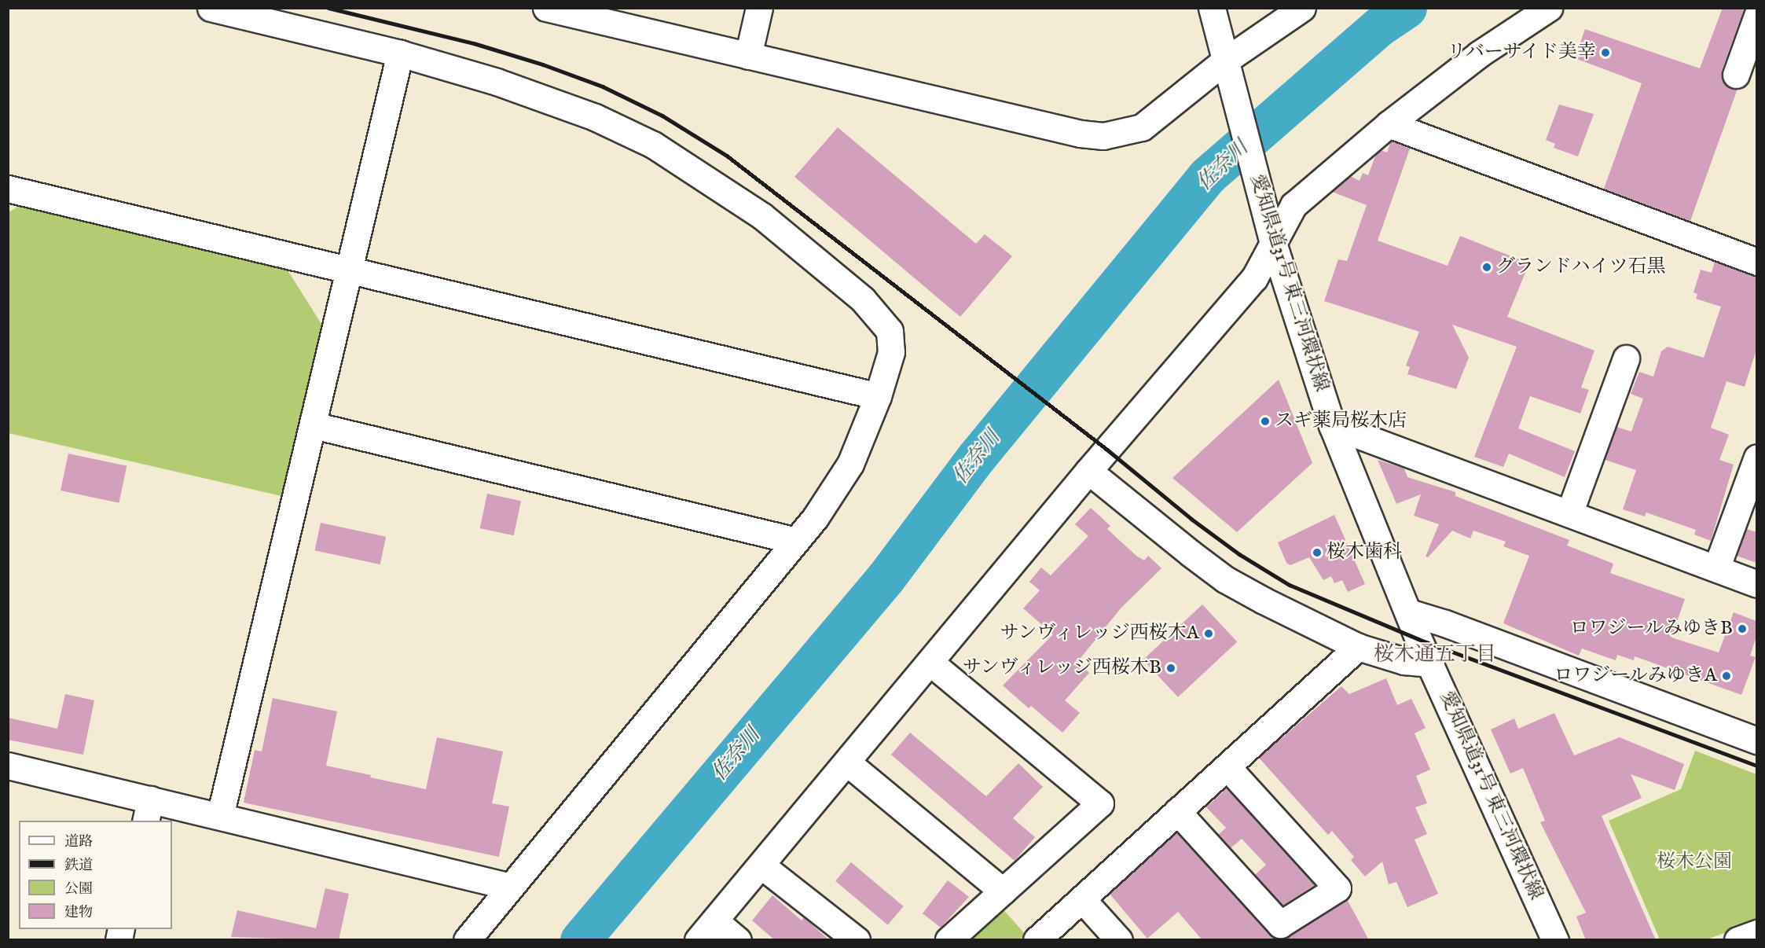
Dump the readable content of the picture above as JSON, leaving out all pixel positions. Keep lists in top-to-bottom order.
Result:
{
  "streets": {
    "street": ["愛知県道31号 東三河環状線"]
  },
  "districts": ["桜木通五丁目"],
  "water": ["佐奈川"],
  "parks": ["桜木公園"],
  "places": [
    "リバーサイド美幸",
    "グランドハイツ石黒",
    "スギ薬局桜木店",
    "桜木歯科",
    "ロワジールみゆきB",
    "サンヴィレッジ西桜木A",
    "サンヴィレッジ西桜木B",
    "ロワジールみゆきA"
  ],
  "legend": [
    "道路",
    "鉄道",
    "公園",
    "建物"
  ]
}
